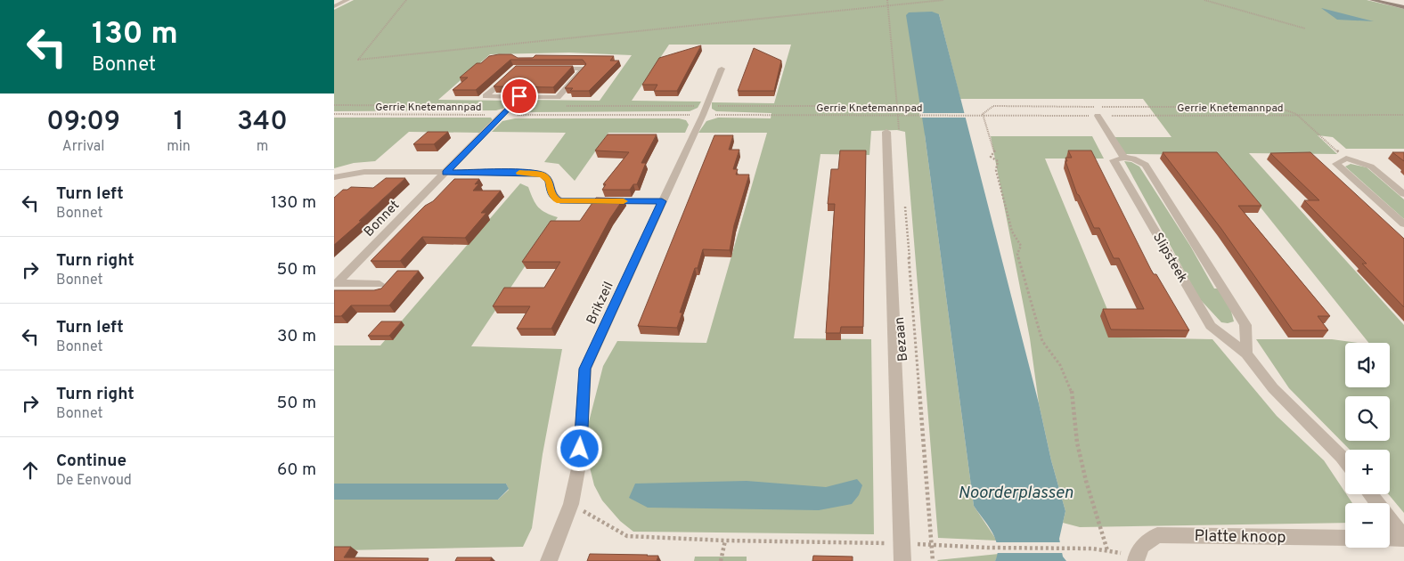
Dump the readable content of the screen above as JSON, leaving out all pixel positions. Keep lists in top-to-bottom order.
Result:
{
  "streets": {
    "street": [
      "Bonnet",
      "Slipsteek",
      "Brikzeil",
      "Bezaan",
      "Platte knoop"
    ],
    "path": ["Gerrie Knetemannpad"]
  },
  "crossings": [
    ["Gerrie Knetemannpad", "Bonnet"],
    ["Gerrie Knetemannpad", "Brikzeil"]
  ],
  "water": ["Noorderplassen"],
  "page": {
    "turn": ["130 m", "Bonnet"],
    "eta": [
      "09:09",
      "Arrival",
      "1",
      "min",
      "340",
      "m"
    ],
    "list": [
      {
        "name": "Turn left",
        "note": "Bonnet",
        "value": "130 m"
      },
      {
        "name": "Turn right",
        "note": "Bonnet",
        "value": "50 m"
      },
      {
        "name": "Turn left",
        "note": "Bonnet",
        "value": "30 m"
      },
      {
        "name": "Turn right",
        "note": "Bonnet",
        "value": "50 m"
      },
      {
        "name": "Continue",
        "note": "De Eenvoud",
        "value": "60 m"
      }
    ],
    "map_buttons": ["+", "−"]
  }
}
